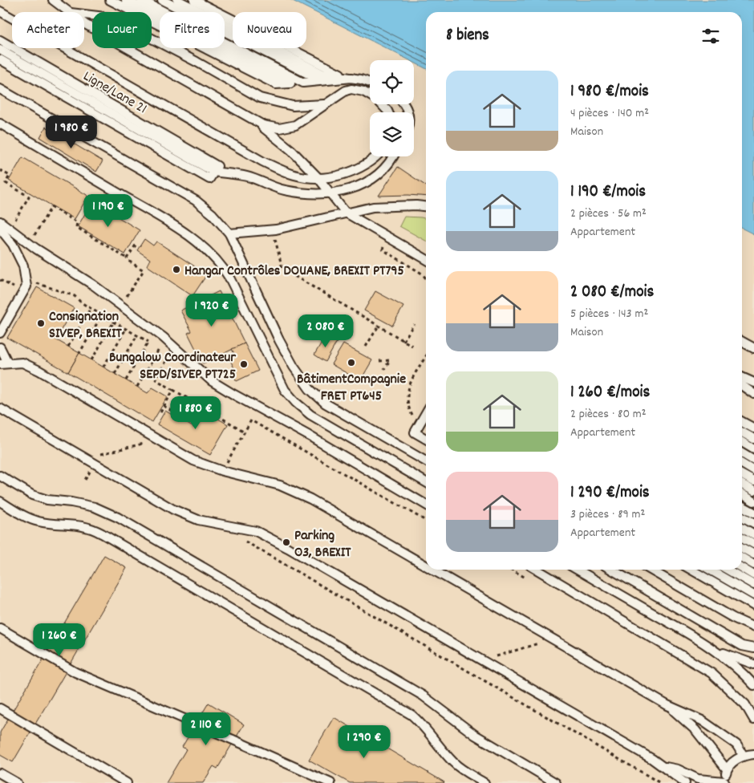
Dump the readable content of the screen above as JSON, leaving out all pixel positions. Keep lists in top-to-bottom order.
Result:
{
  "streets": {
    "lane": ["Ligne/Lane 21"]
  },
  "places": [
    "Hangar Contrôles DOUANE, BREXIT PT795",
    "Consignation SIVEP, BREXIT",
    "BâtimentCompagnie FRET PT645",
    "Bungalow Coordinateur SEPD/SIVEP PT725",
    "Parking O3, BREXIT"
  ],
  "page": {
    "chip": [
      "Acheter",
      "Louer",
      "Filtres",
      "Nouveau"
    ],
    "heading": "8 biens",
    "list": [
      {
        "name": "1 980 €/mois",
        "note": "4 pièces · 140 m² · Maison"
      },
      {
        "name": "1 190 €/mois",
        "note": "2 pièces · 56 m² · Appartement"
      },
      {
        "name": "2 080 €/mois",
        "note": "5 pièces · 143 m² · Maison"
      },
      {
        "name": "1 260 €/mois",
        "note": "2 pièces · 80 m² · Appartement"
      },
      {
        "name": "1 290 €/mois",
        "note": "3 pièces · 89 m² · Appartement"
      }
    ],
    "price": [
      "1 980 €",
      "1 190 €",
      "1 920 €",
      "2 080 €",
      "1 880 €",
      "1 260 €",
      "2 110 €",
      "1 290 €"
    ]
  }
}
